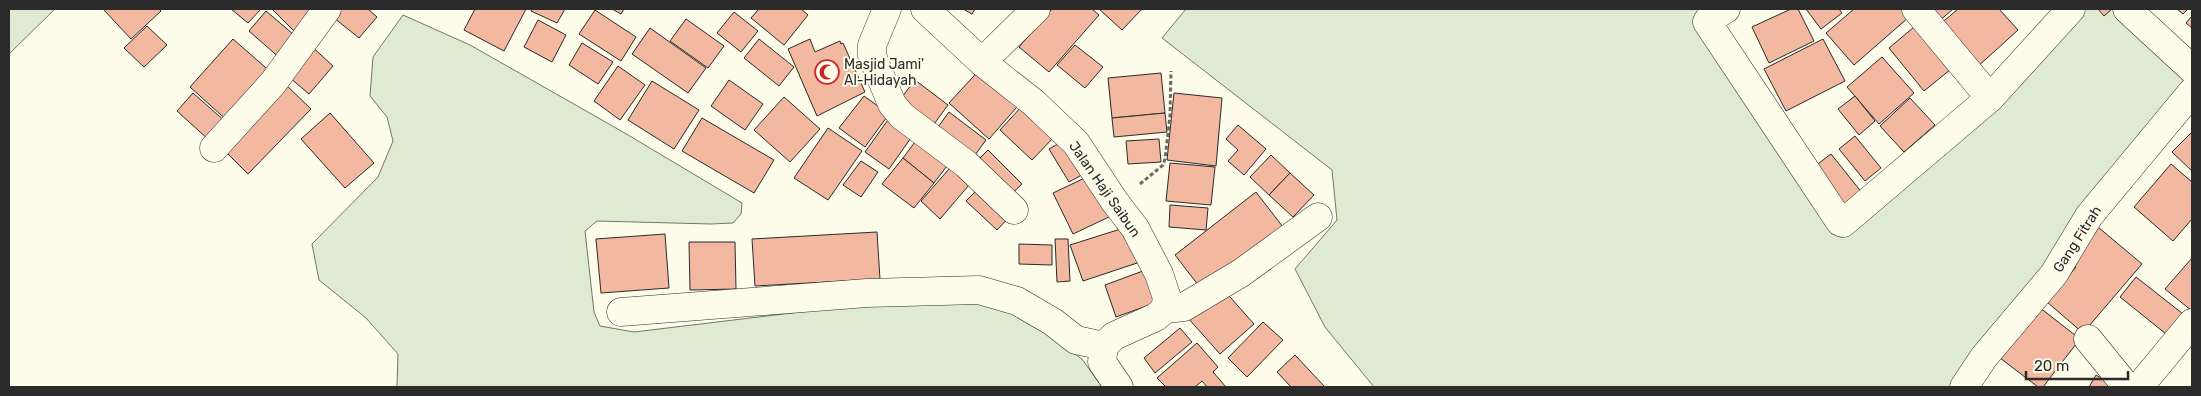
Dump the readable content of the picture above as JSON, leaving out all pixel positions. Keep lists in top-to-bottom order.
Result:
{
  "streets": {
    "street": ["Jalan Haji Saibun", "Gang Fitrah"]
  },
  "places": {
    "mosque": ["Masjid Jami' Al-Hidayah"]
  },
  "scale_bar": "20 m"
}
